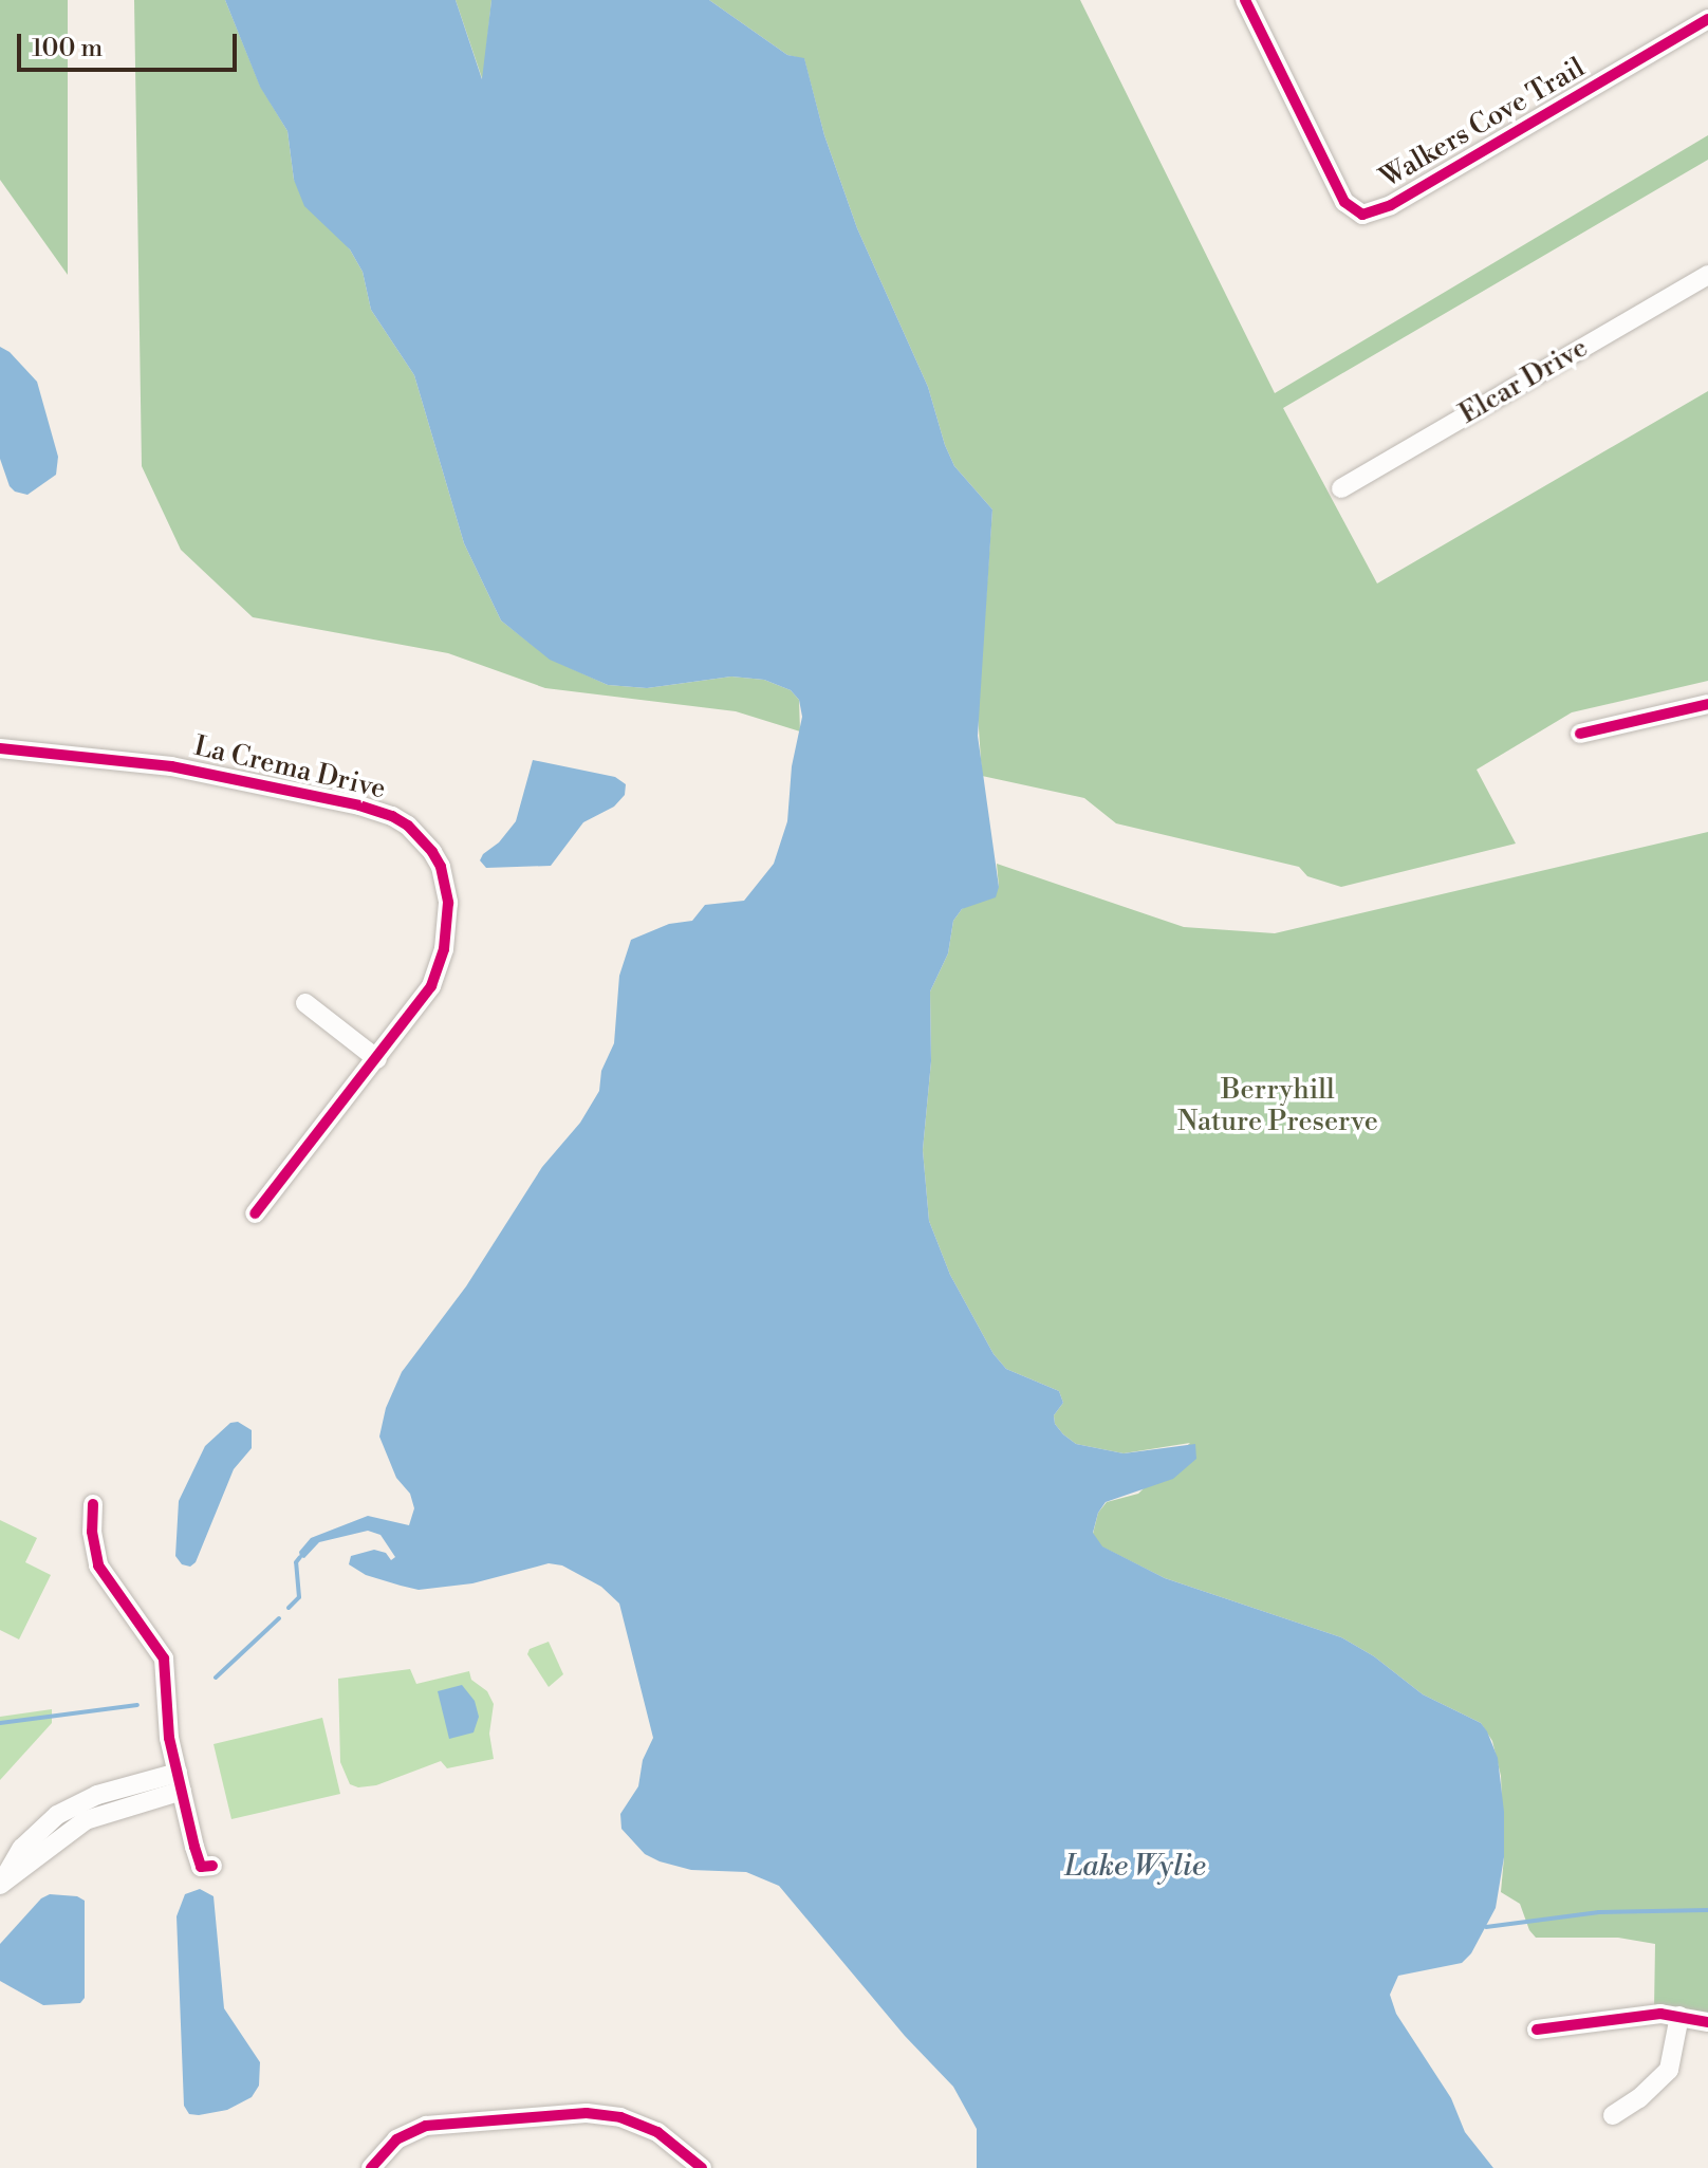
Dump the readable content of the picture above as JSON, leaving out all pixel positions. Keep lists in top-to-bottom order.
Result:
{
  "streets": {
    "street": ["Walkers Cove Trail", "Elcar Drive", "La Crema Drive"]
  },
  "water": ["Lake Wylie"],
  "parks": ["Berryhill Nature Preserve"],
  "scale_bar": "100 m"
}
